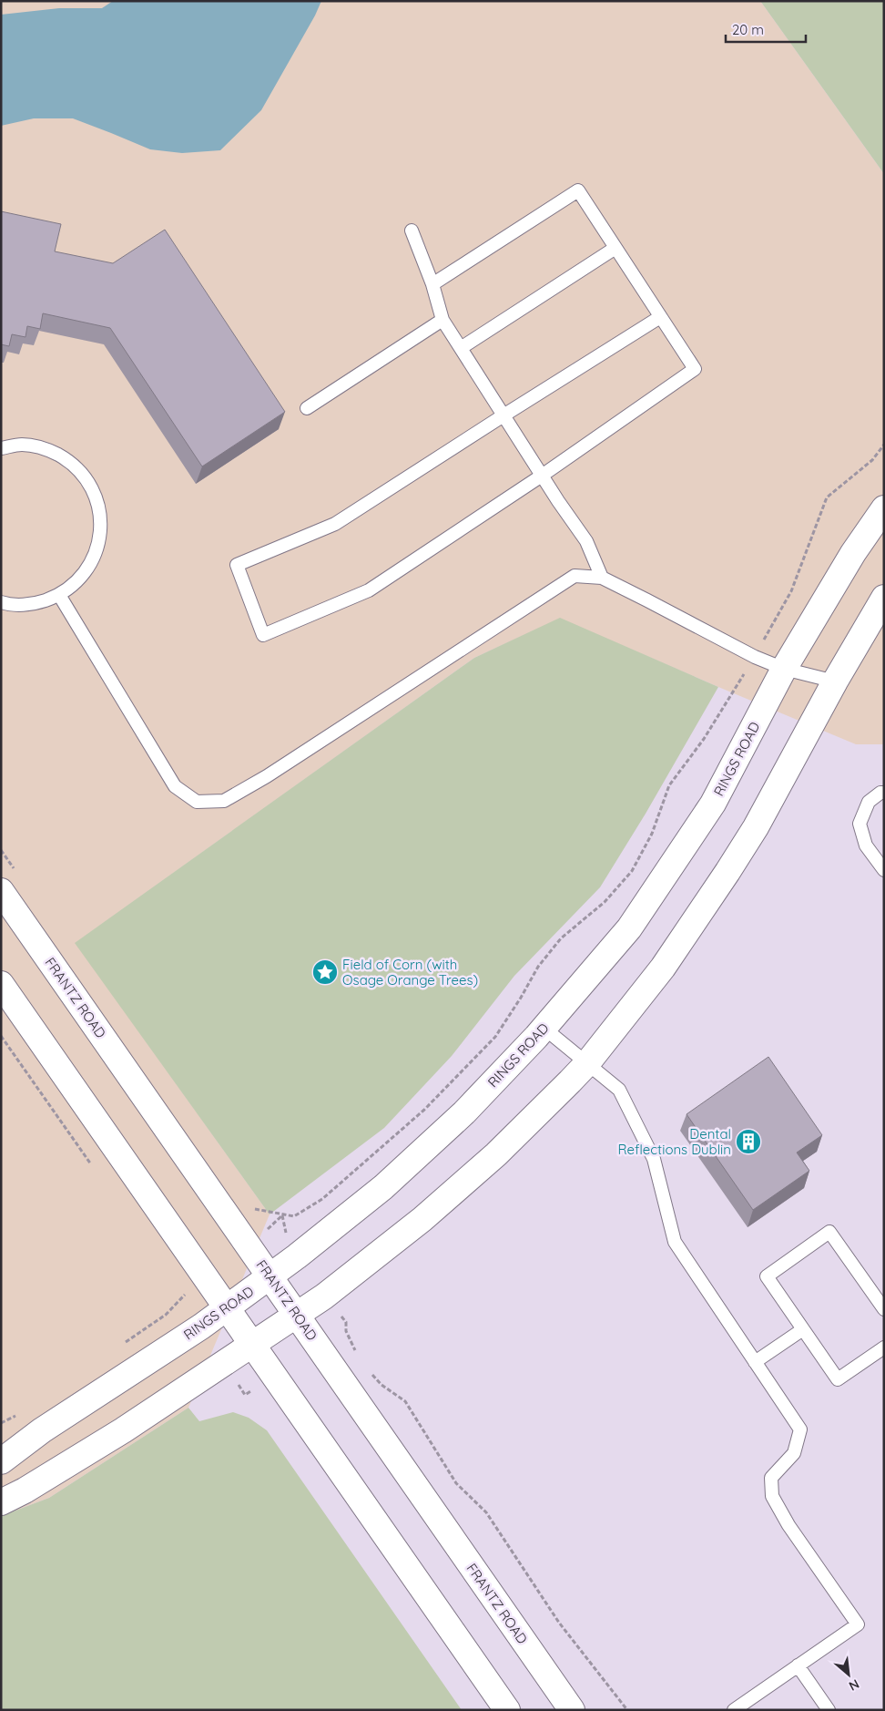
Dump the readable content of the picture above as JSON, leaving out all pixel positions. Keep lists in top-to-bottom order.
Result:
{
  "streets": {
    "main road": ["RINGS ROAD", "FRANTZ ROAD"]
  },
  "crossings": [
    ["RINGS ROAD", "FRANTZ ROAD"]
  ],
  "places": {
    "place": ["Field of Corn (with Osage Orange Trees)"],
    "building": ["Dental Reflections Dublin"]
  },
  "scale_bar": "20 m",
  "north": "bottom right"
}
